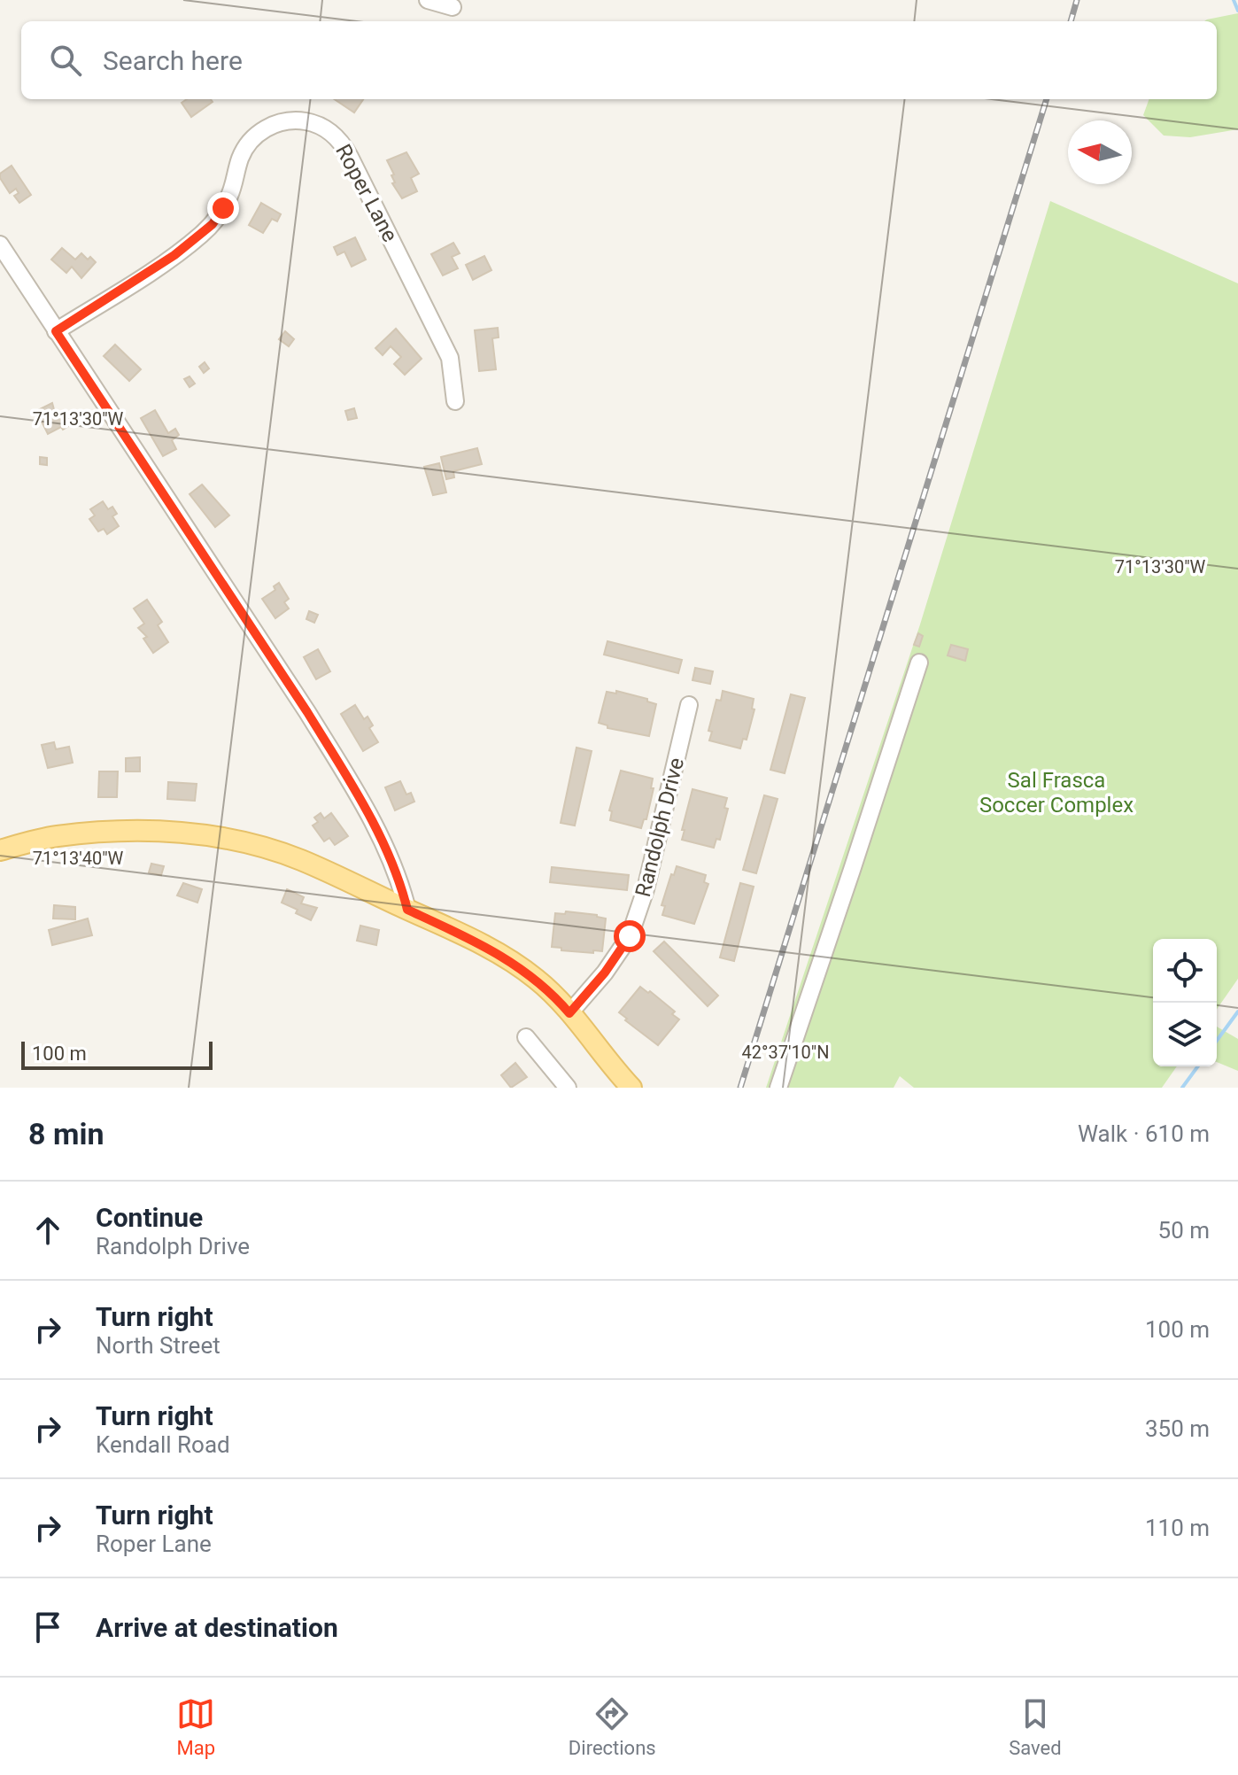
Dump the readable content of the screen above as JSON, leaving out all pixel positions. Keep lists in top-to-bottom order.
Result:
{
  "streets": {
    "street": ["Roper Lane", "Randolph Drive"]
  },
  "parks": ["Sal Frasca Soccer Complex"],
  "scale_bar": "100 m",
  "north": "left",
  "page": {
    "search": "Search here",
    "scale": "100 m",
    "heading": ["8 min", "Walk · 610 m"],
    "list": [
      ["Continue", "Randolph Drive", "50 m"],
      ["Turn right", "North Street", "100 m"],
      ["Turn right", "Kendall Road", "350 m"],
      ["Turn right", "Roper Lane", "110 m"],
      "Arrive at destination"
    ],
    "nav": ["Map", "Directions", "Saved"]
  },
  "coordinates": ["71°13'30\"W", "71°13'40\"W", "42°37'10\"N"]
}
